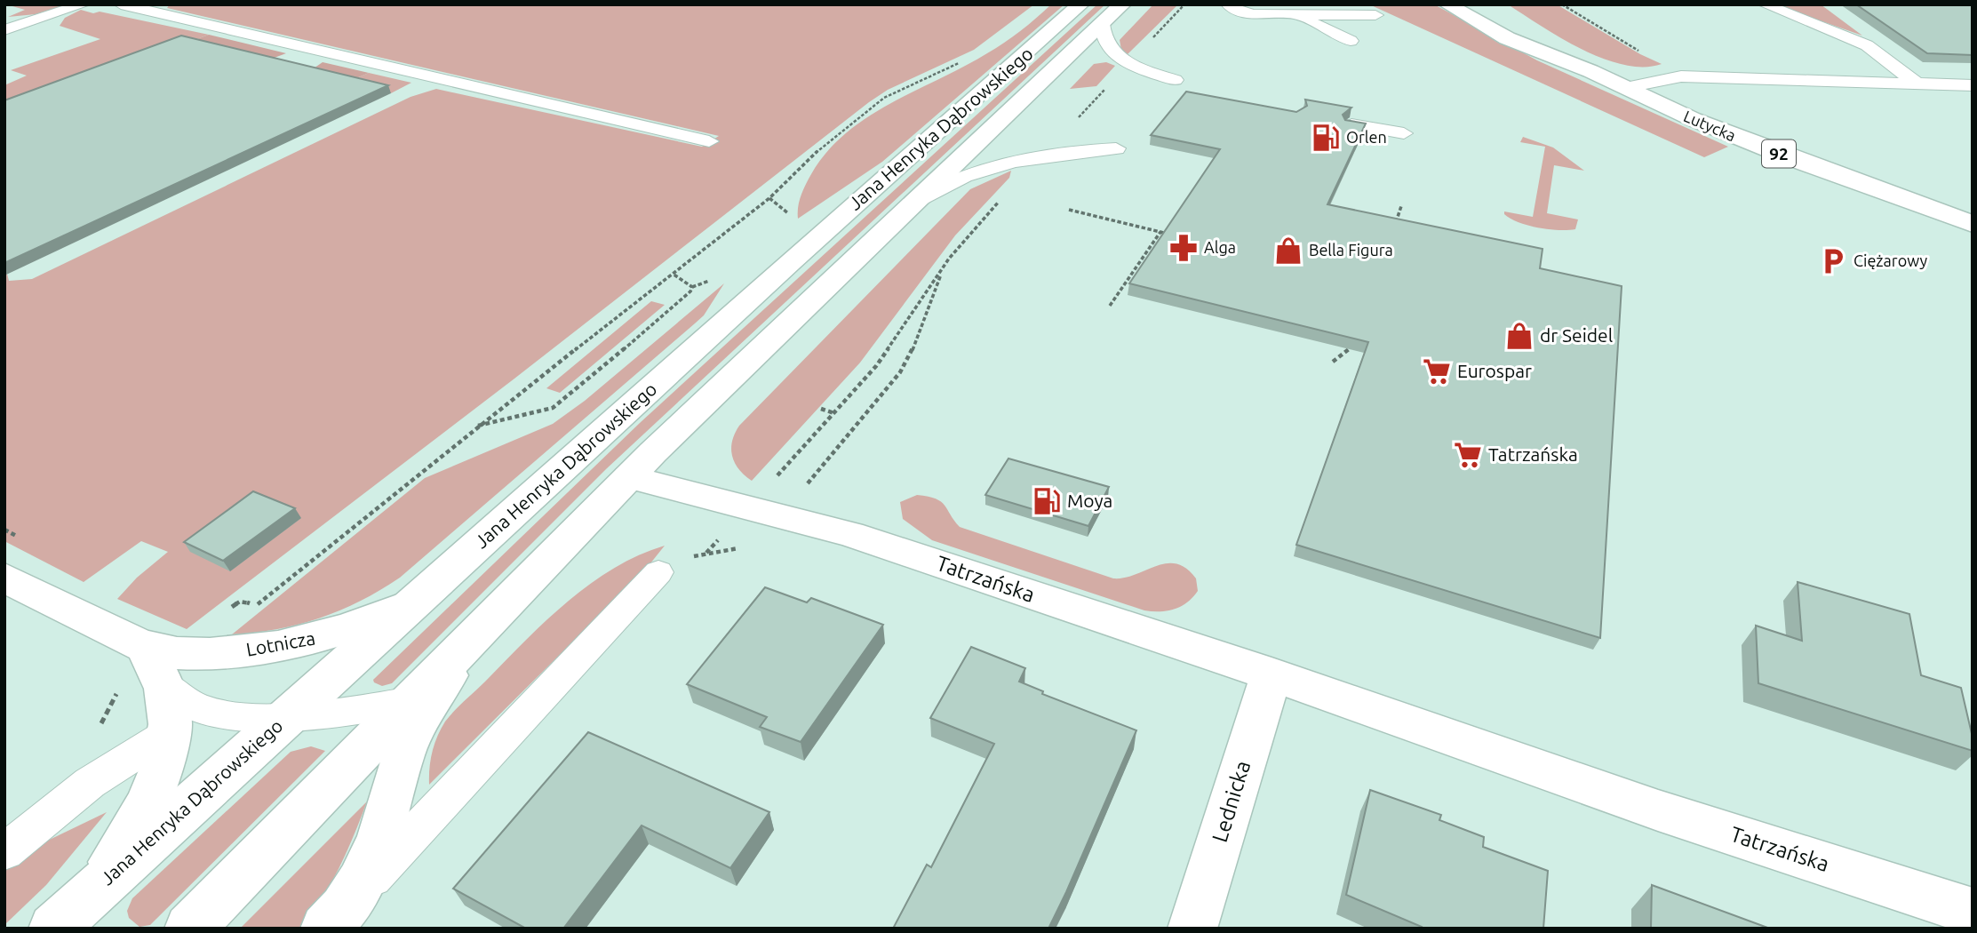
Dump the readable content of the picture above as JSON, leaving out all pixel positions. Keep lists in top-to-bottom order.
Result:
{
  "streets": {
    "main road": [
      "Lutycka",
      "Jana Henryka Dąbrowskiego",
      "92",
      "Tatrzańska",
      "Lotnicza",
      "Lednicka"
    ]
  },
  "crossings": [
    ["Jana Henryka Dąbrowskiego", "Tatrzańska"],
    ["Jana Henryka Dąbrowskiego", "Lotnicza"],
    ["Tatrzańska", "Lednicka"]
  ],
  "places": {
    "fuel station": ["Orlen", "Moya"],
    "pharmacy": ["Alga"],
    "shop": ["Bella Figura", "dr Seidel"],
    "parking": ["Ciężarowy"],
    "supermarket": ["Eurospar", "Tatrzańska"]
  }
}
